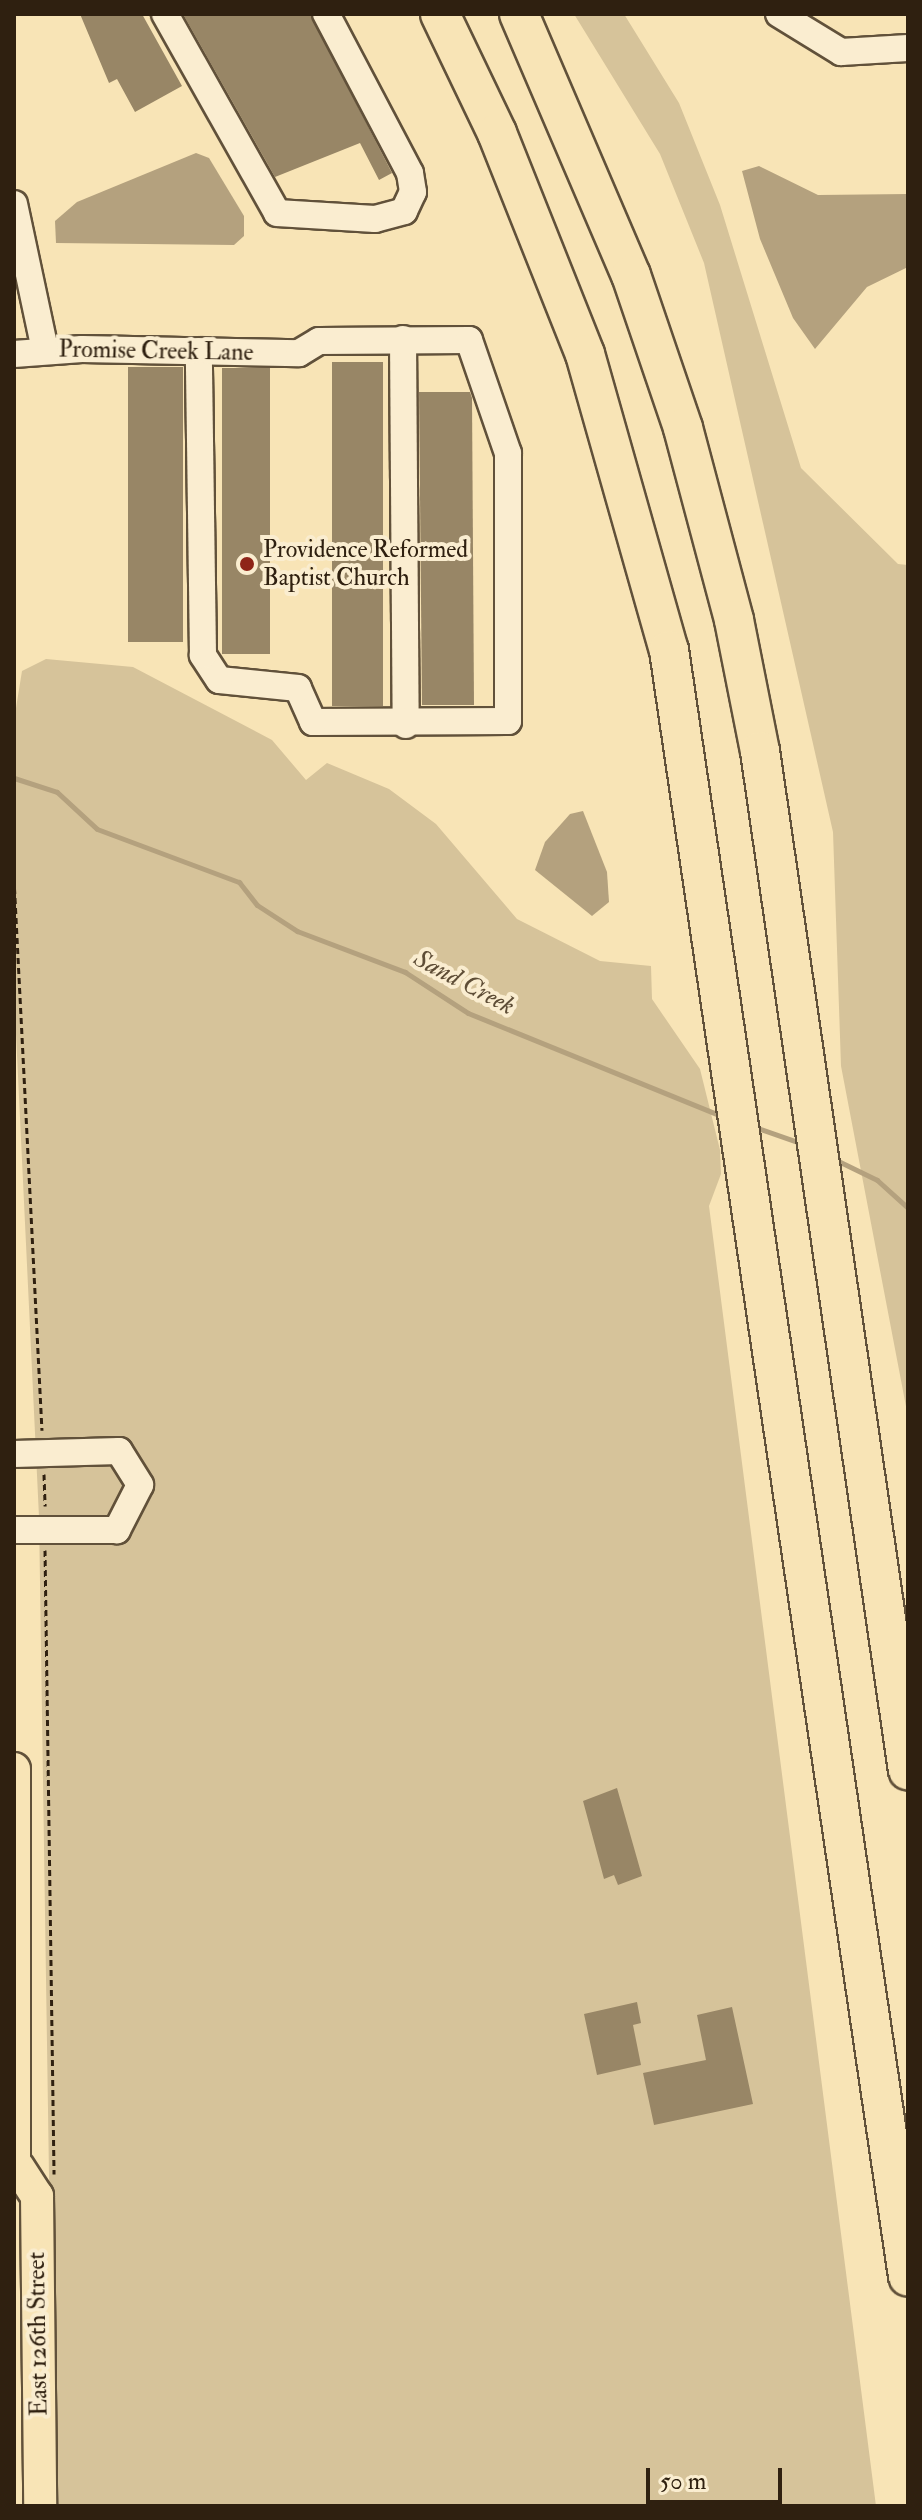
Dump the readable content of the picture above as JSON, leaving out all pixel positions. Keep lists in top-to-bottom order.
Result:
{
  "streets": {
    "main road": ["East 126th Street"],
    "street": ["Promise Creek Lane"]
  },
  "water": ["Sand Creek"],
  "places": ["Providence Reformed Baptist Church"],
  "scale_bar": "50 m"
}
